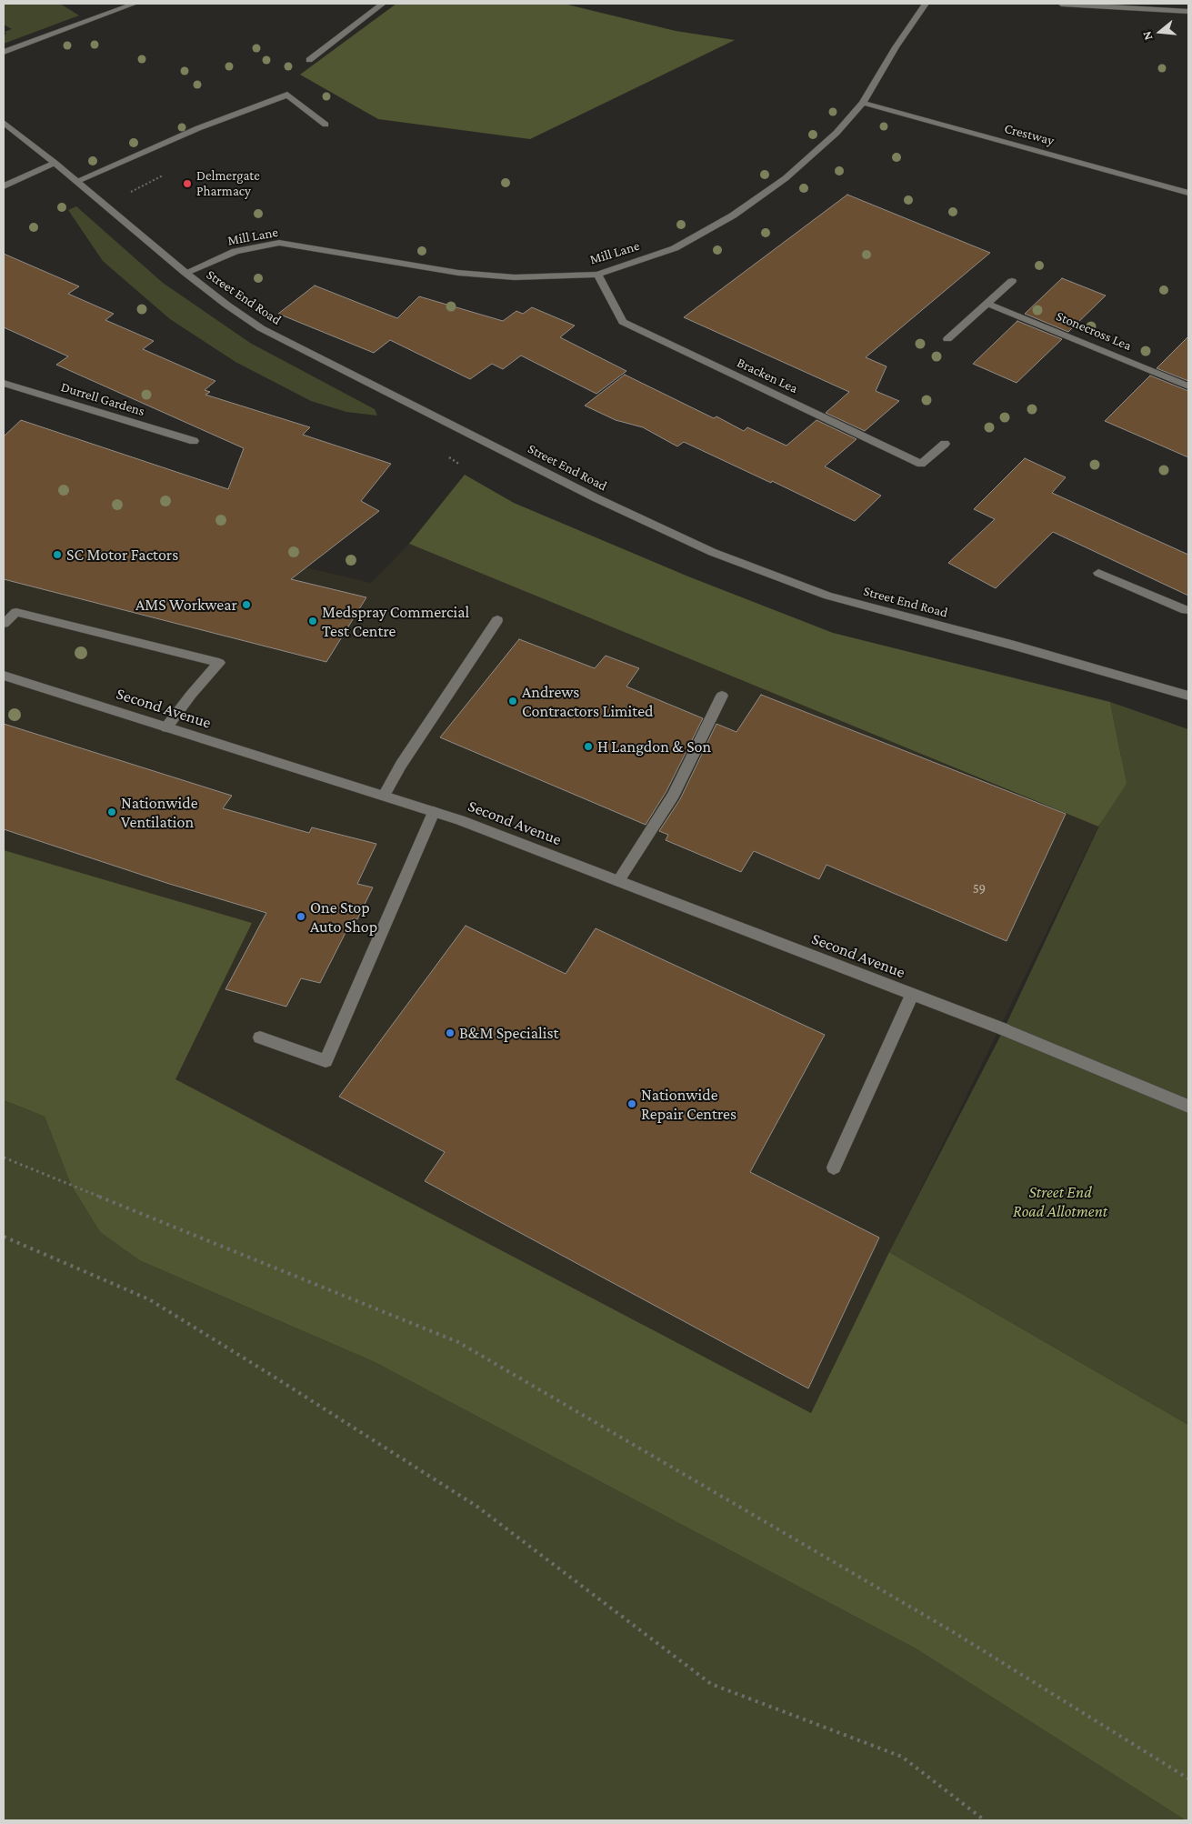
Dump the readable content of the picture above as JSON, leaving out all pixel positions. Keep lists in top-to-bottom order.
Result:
{
  "streets": {
    "street": [
      "Crestway",
      "Mill Lane",
      "Street End Road",
      "Stonecross Lea",
      "Bracken Lea",
      "Durrell Gardens",
      "Second Avenue"
    ]
  },
  "crossings": [
    ["Crestway", "Mill Lane"],
    ["Mill Lane", "Street End Road"],
    ["Mill Lane", "Bracken Lea"]
  ],
  "parks": ["Street End Road Allotment"],
  "places": [
    "Delmergate Pharmacy",
    "SC Motor Factors",
    "AMS Workwear",
    "Medspray Commercial Test Centre",
    "Andrews Contractors Limited",
    "H Langdon & Son",
    "Nationwide Ventilation",
    "One Stop Auto Shop",
    "B&M Specialist",
    "Nationwide Repair Centres"
  ],
  "house_numbers": ["59"],
  "north": "left"
}
